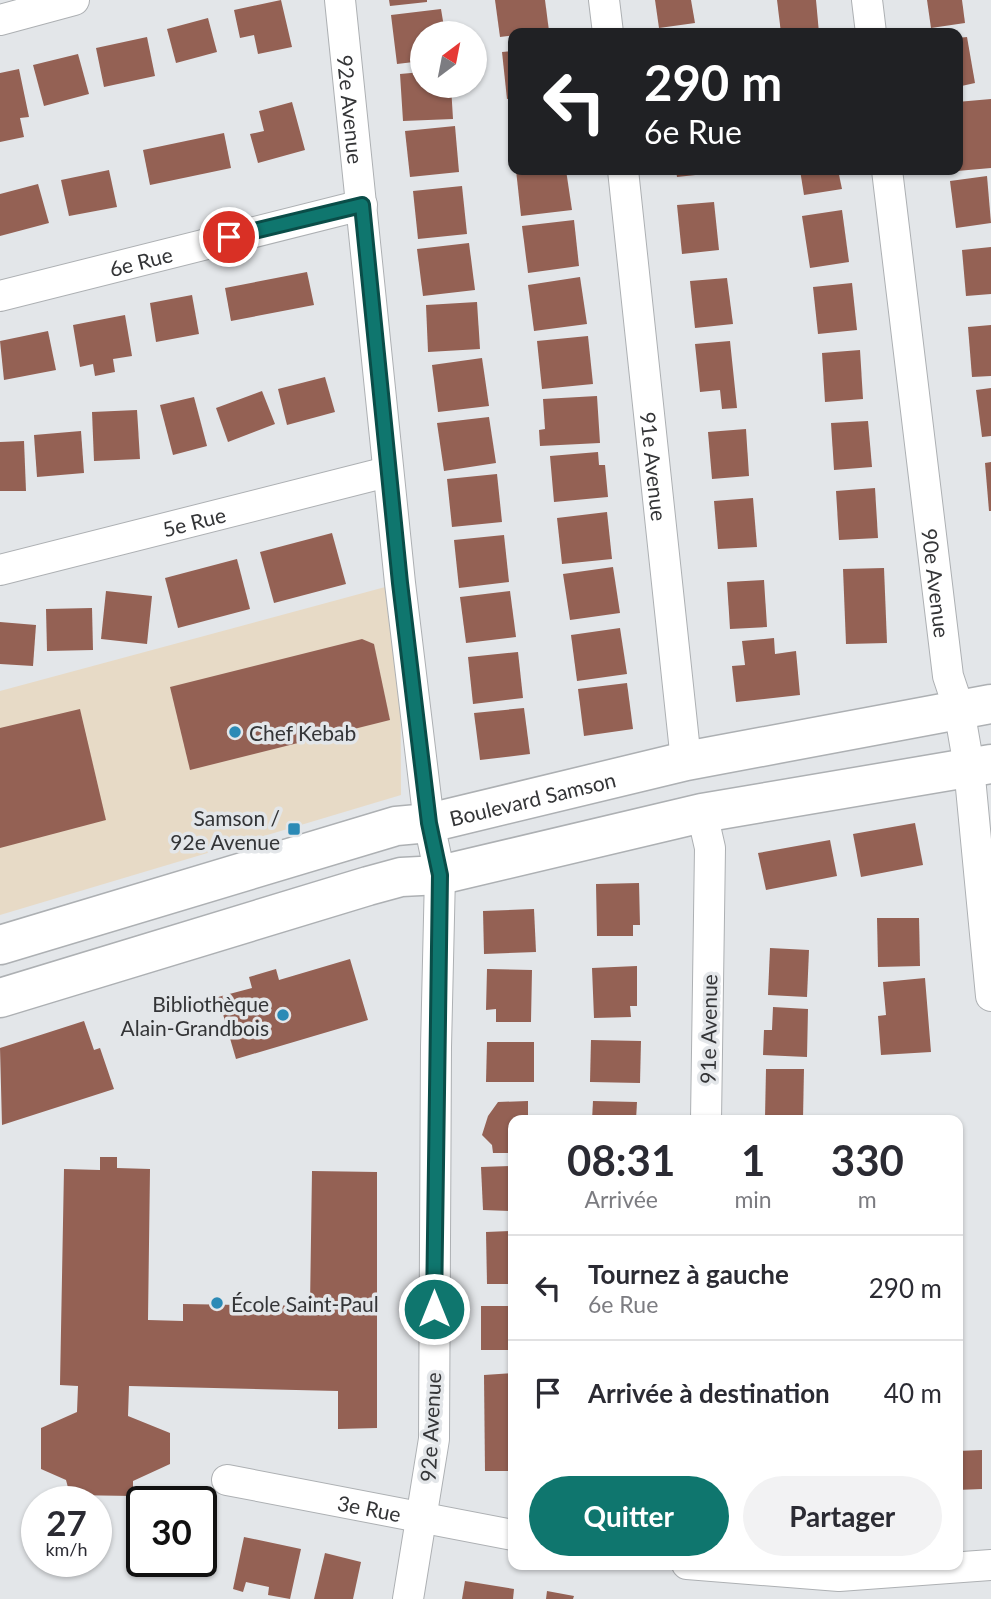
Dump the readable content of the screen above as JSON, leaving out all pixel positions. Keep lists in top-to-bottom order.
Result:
{
  "streets": {
    "street": [
      "92e Avenue",
      "6e Rue",
      "91e Avenue",
      "5e Rue",
      "90e Avenue",
      "Boulevard Samson",
      "3e Rue"
    ]
  },
  "crossings": [
    ["92e Avenue", "6e Rue"],
    ["92e Avenue", "5e Rue"],
    ["92e Avenue", "Boulevard Samson"],
    ["92e Avenue", "3e Rue"],
    ["91e Avenue", "Boulevard Samson"],
    ["90e Avenue", "Boulevard Samson"]
  ],
  "places": {
    "other": ["Chef Kebab", "Bibliothèque Alain-Grandbois", "École Saint-Paul"],
    "transit": ["Samson / 92e Avenue"]
  },
  "north": "top right",
  "page": {
    "turn": ["290 m", "6e Rue"],
    "eta": [
      "08:31",
      "Arrivée",
      "1",
      "min",
      "330",
      "m"
    ],
    "list": [
      {
        "name": "Tournez à gauche",
        "note": "6e Rue",
        "value": "290 m"
      },
      {
        "name": "Arrivée à destination",
        "value": "40 m"
      }
    ],
    "buttons": ["Quitter", "Partager"],
    "speed": "27 km/h",
    "limit": "30"
  }
}
